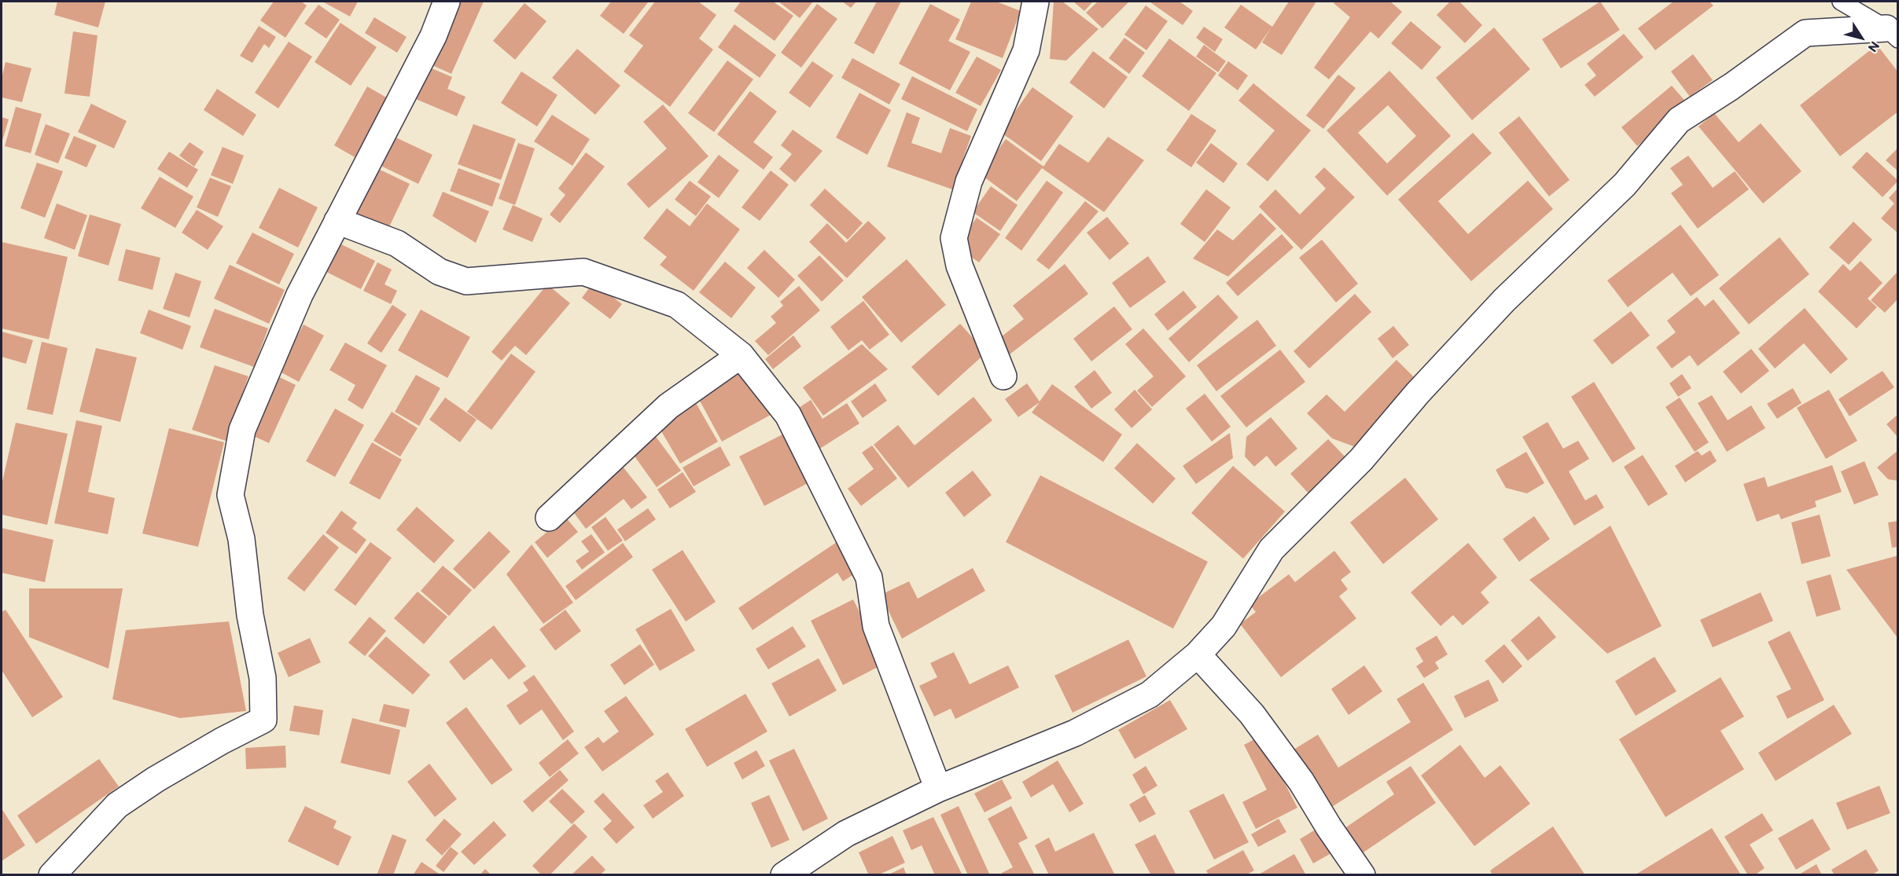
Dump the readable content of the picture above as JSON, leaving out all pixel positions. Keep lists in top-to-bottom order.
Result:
{
  "north": "bottom right"
}
